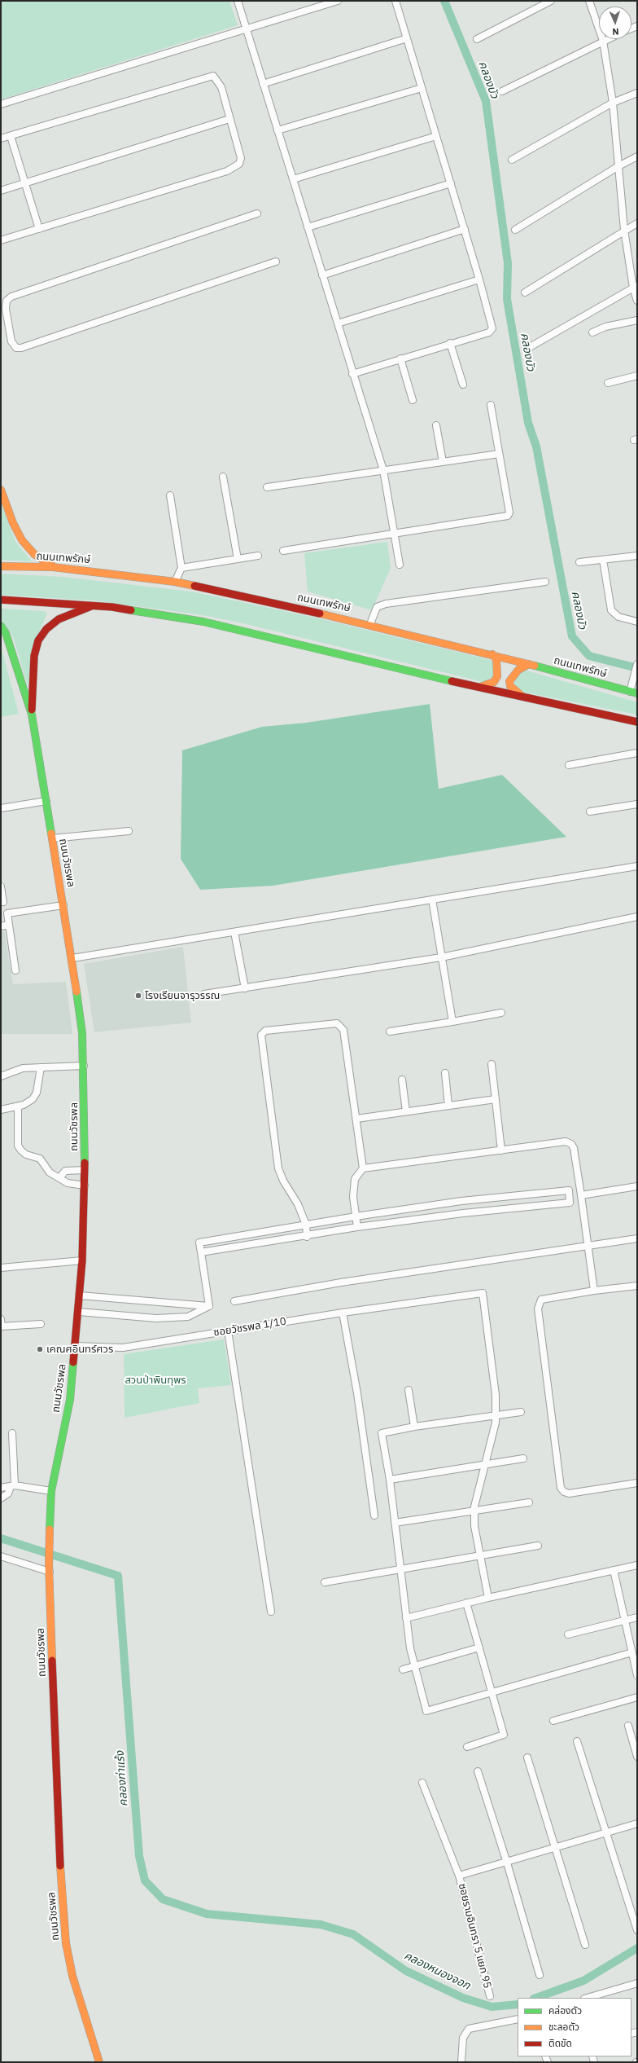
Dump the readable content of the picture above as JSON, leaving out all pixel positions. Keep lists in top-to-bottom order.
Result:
{
  "streets": {
    "street": [
      "ถนนเทพรักษ์",
      "ถนนวัชรพล",
      "ซอยวัชรพล 1/10",
      "ซอยรามอินทรา 5 แยก 95"
    ]
  },
  "crossings": [
    ["ถนนวัชรพล", "ซอยวัชรพล 1/10"]
  ],
  "water": ["คลองบัว", "คลองท่าแร้ง", "คลองหนองจอก"],
  "parks": ["สวนป่าพินทุพร"],
  "places": ["โรงเรียนจารุวรรณ", "เคณศอินทร์ศวร"],
  "legend": ["คล่องตัว", "ชะลอตัว", "ติดขัด"],
  "north": "bottom"
}
